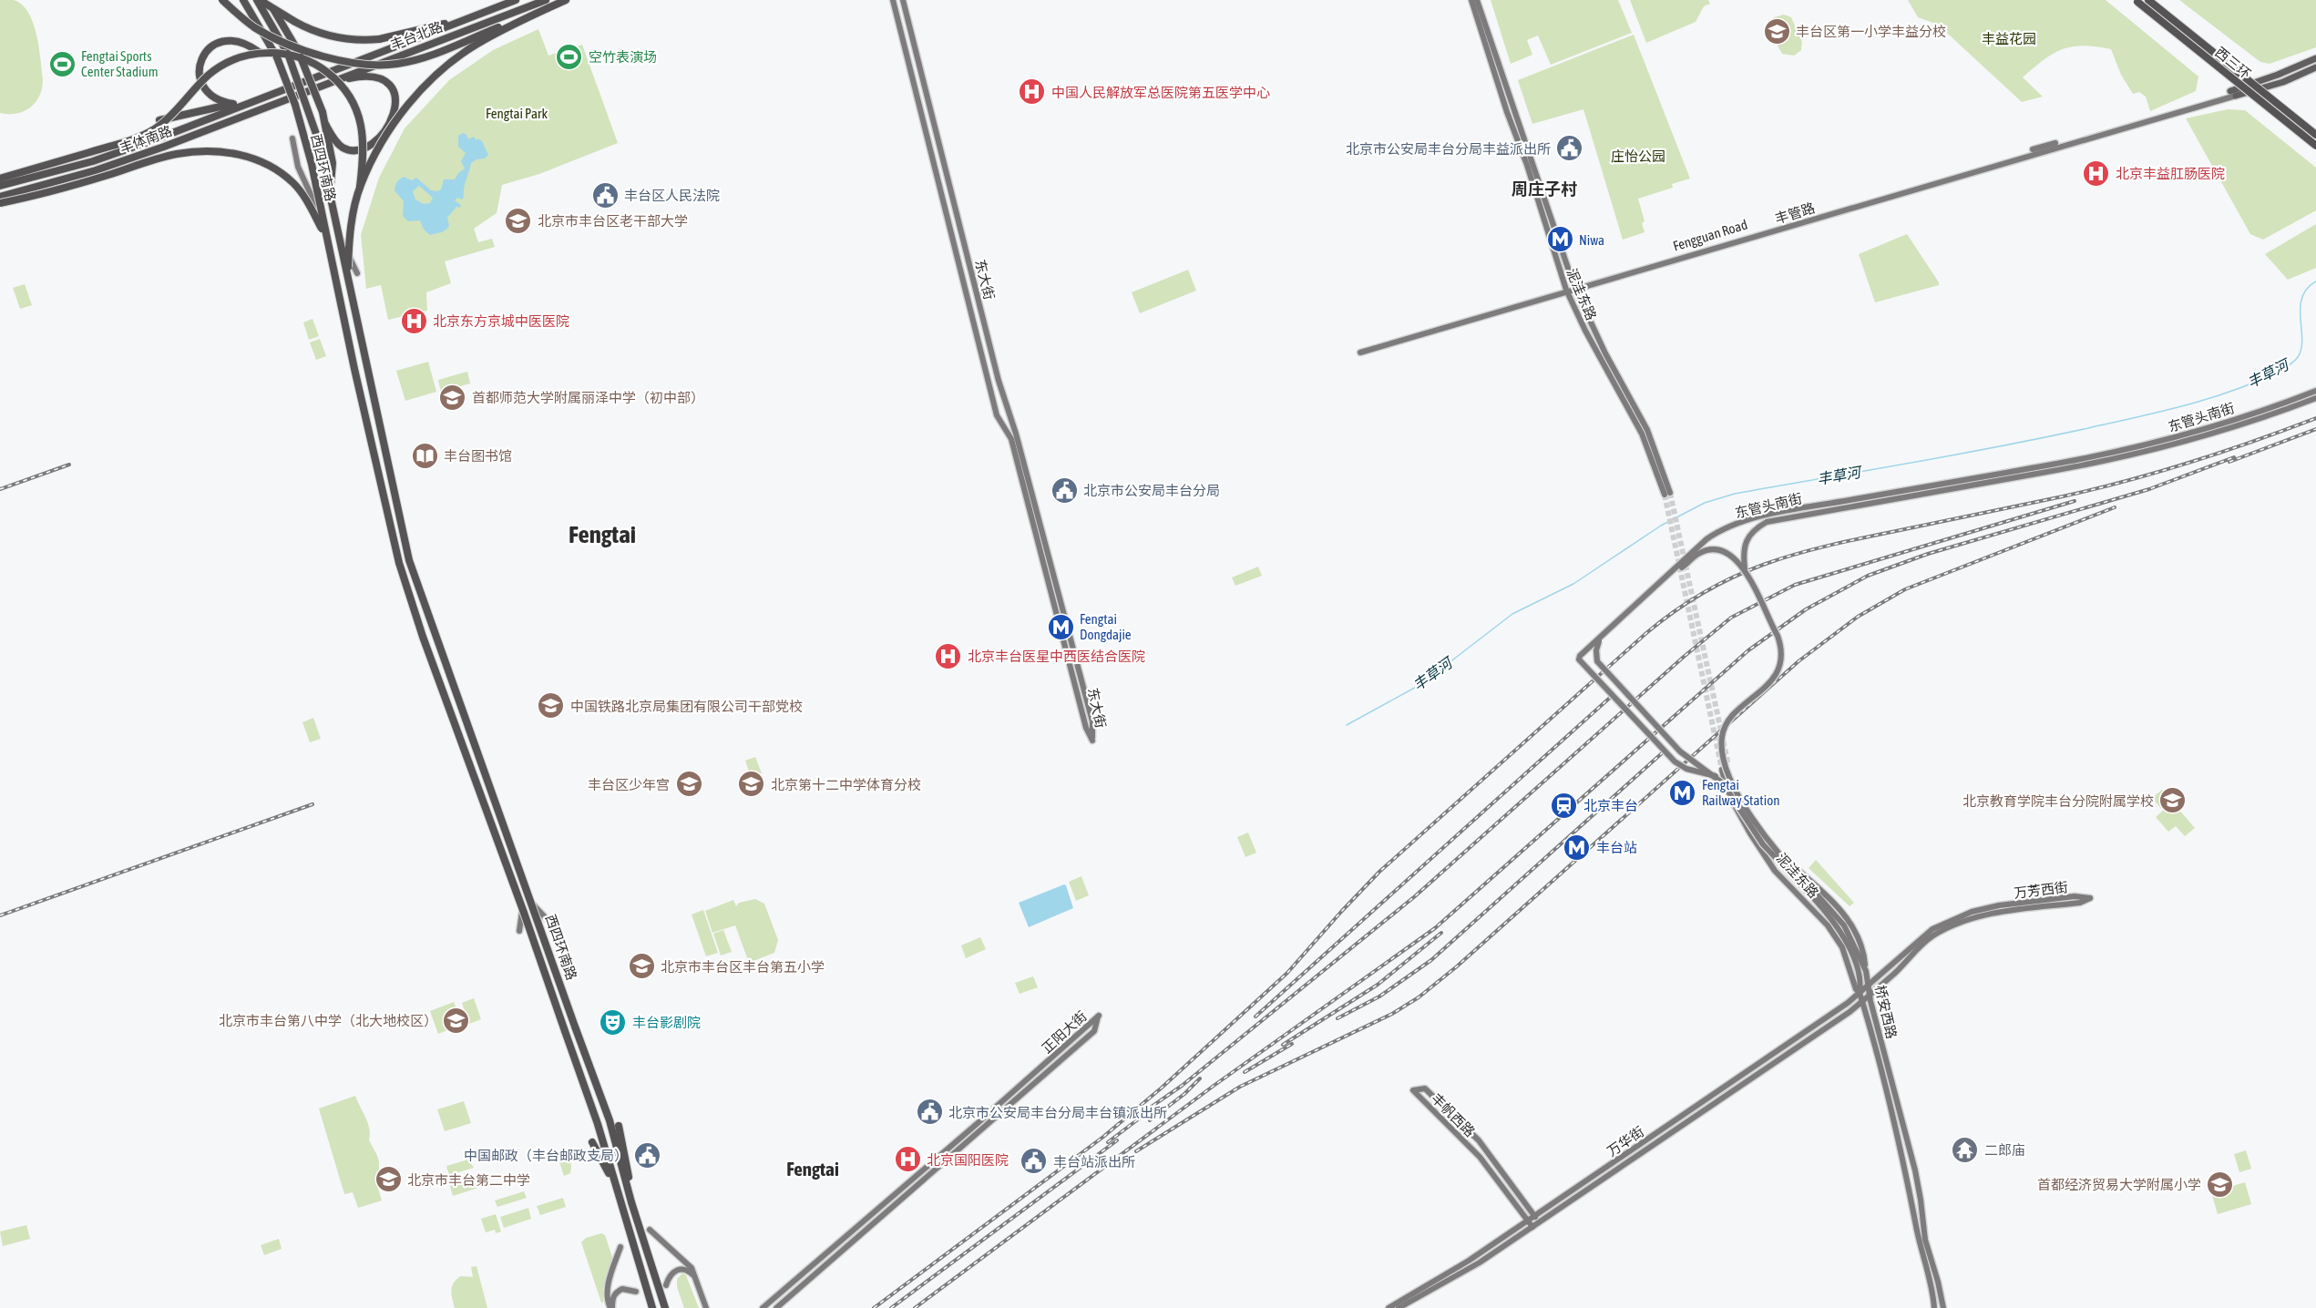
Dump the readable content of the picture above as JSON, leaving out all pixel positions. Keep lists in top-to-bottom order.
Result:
{
  "streets": {
    "highway": [
      "丰台北路",
      "西三环",
      "丰体南路",
      "西四环南路"
    ],
    "main road": [
      "丰管路",
      "Fengguan Road",
      "东大街",
      "泥洼东路",
      "东管头南街",
      "万芳西街",
      "桥安西路",
      "正阳大街",
      "丰帆西路",
      "万华街"
    ]
  },
  "crossings": [
    ["丰台北路", "丰体南路"],
    ["丰管路", "Fengguan Road"],
    ["丰管路", "泥洼东路"],
    ["Fengguan Road", "泥洼东路"],
    ["泥洼东路", "桥安西路"],
    ["泥洼东路", "万华街"],
    ["东管头南街", "桥安西路"],
    ["万芳西街", "桥安西路"],
    ["万芳西街", "万华街"],
    ["桥安西路", "万华街"],
    ["丰帆西路", "万华街"]
  ],
  "districts": ["周庄子村", "Fengtai", "Fengtai"],
  "water": ["丰草河"],
  "parks": ["丰益花园", "Fengtai Park", "庄怡公园"],
  "places": {
    "school or university": [
      "丰台区第一小学丰益分校",
      "北京市丰台区老干部大学",
      "首都师范大学附属丽泽中学（初中部）",
      "中国铁路北京局集团有限公司干部党校",
      "丰台区少年宫",
      "北京第十二中学体育分校",
      "北京教育学院丰台分院附属学校",
      "北京市丰台区丰台第五小学",
      "北京市丰台第八中学（北大地校区）",
      "北京市丰台第二中学",
      "首都经济贸易大学附属小学"
    ],
    "sports": ["空竹表演场", "Fengtai Sports Center Stadium"],
    "hospital": [
      "中国人民解放军总医院第五医学中心",
      "北京丰益肛肠医院",
      "北京东方京城中医医院",
      "北京丰台医星中西医结合医院",
      "北京国阳医院"
    ],
    "public building": [
      "北京市公安局丰台分局丰益派出所",
      "丰台区人民法院",
      "北京市公安局丰台分局",
      "北京市公安局丰台分局丰台镇派出所",
      "中国邮政（丰台邮政支局）",
      "丰台站派出所"
    ],
    "metro station": [
      "Niwa",
      "Fengtai Dongdajie",
      "Fengtai Railway Station",
      "丰台站"
    ],
    "library": ["丰台图书馆"],
    "station": ["北京丰台"],
    "theatre": ["丰台影剧院"],
    "temple": ["二郎庙"]
  }
}
